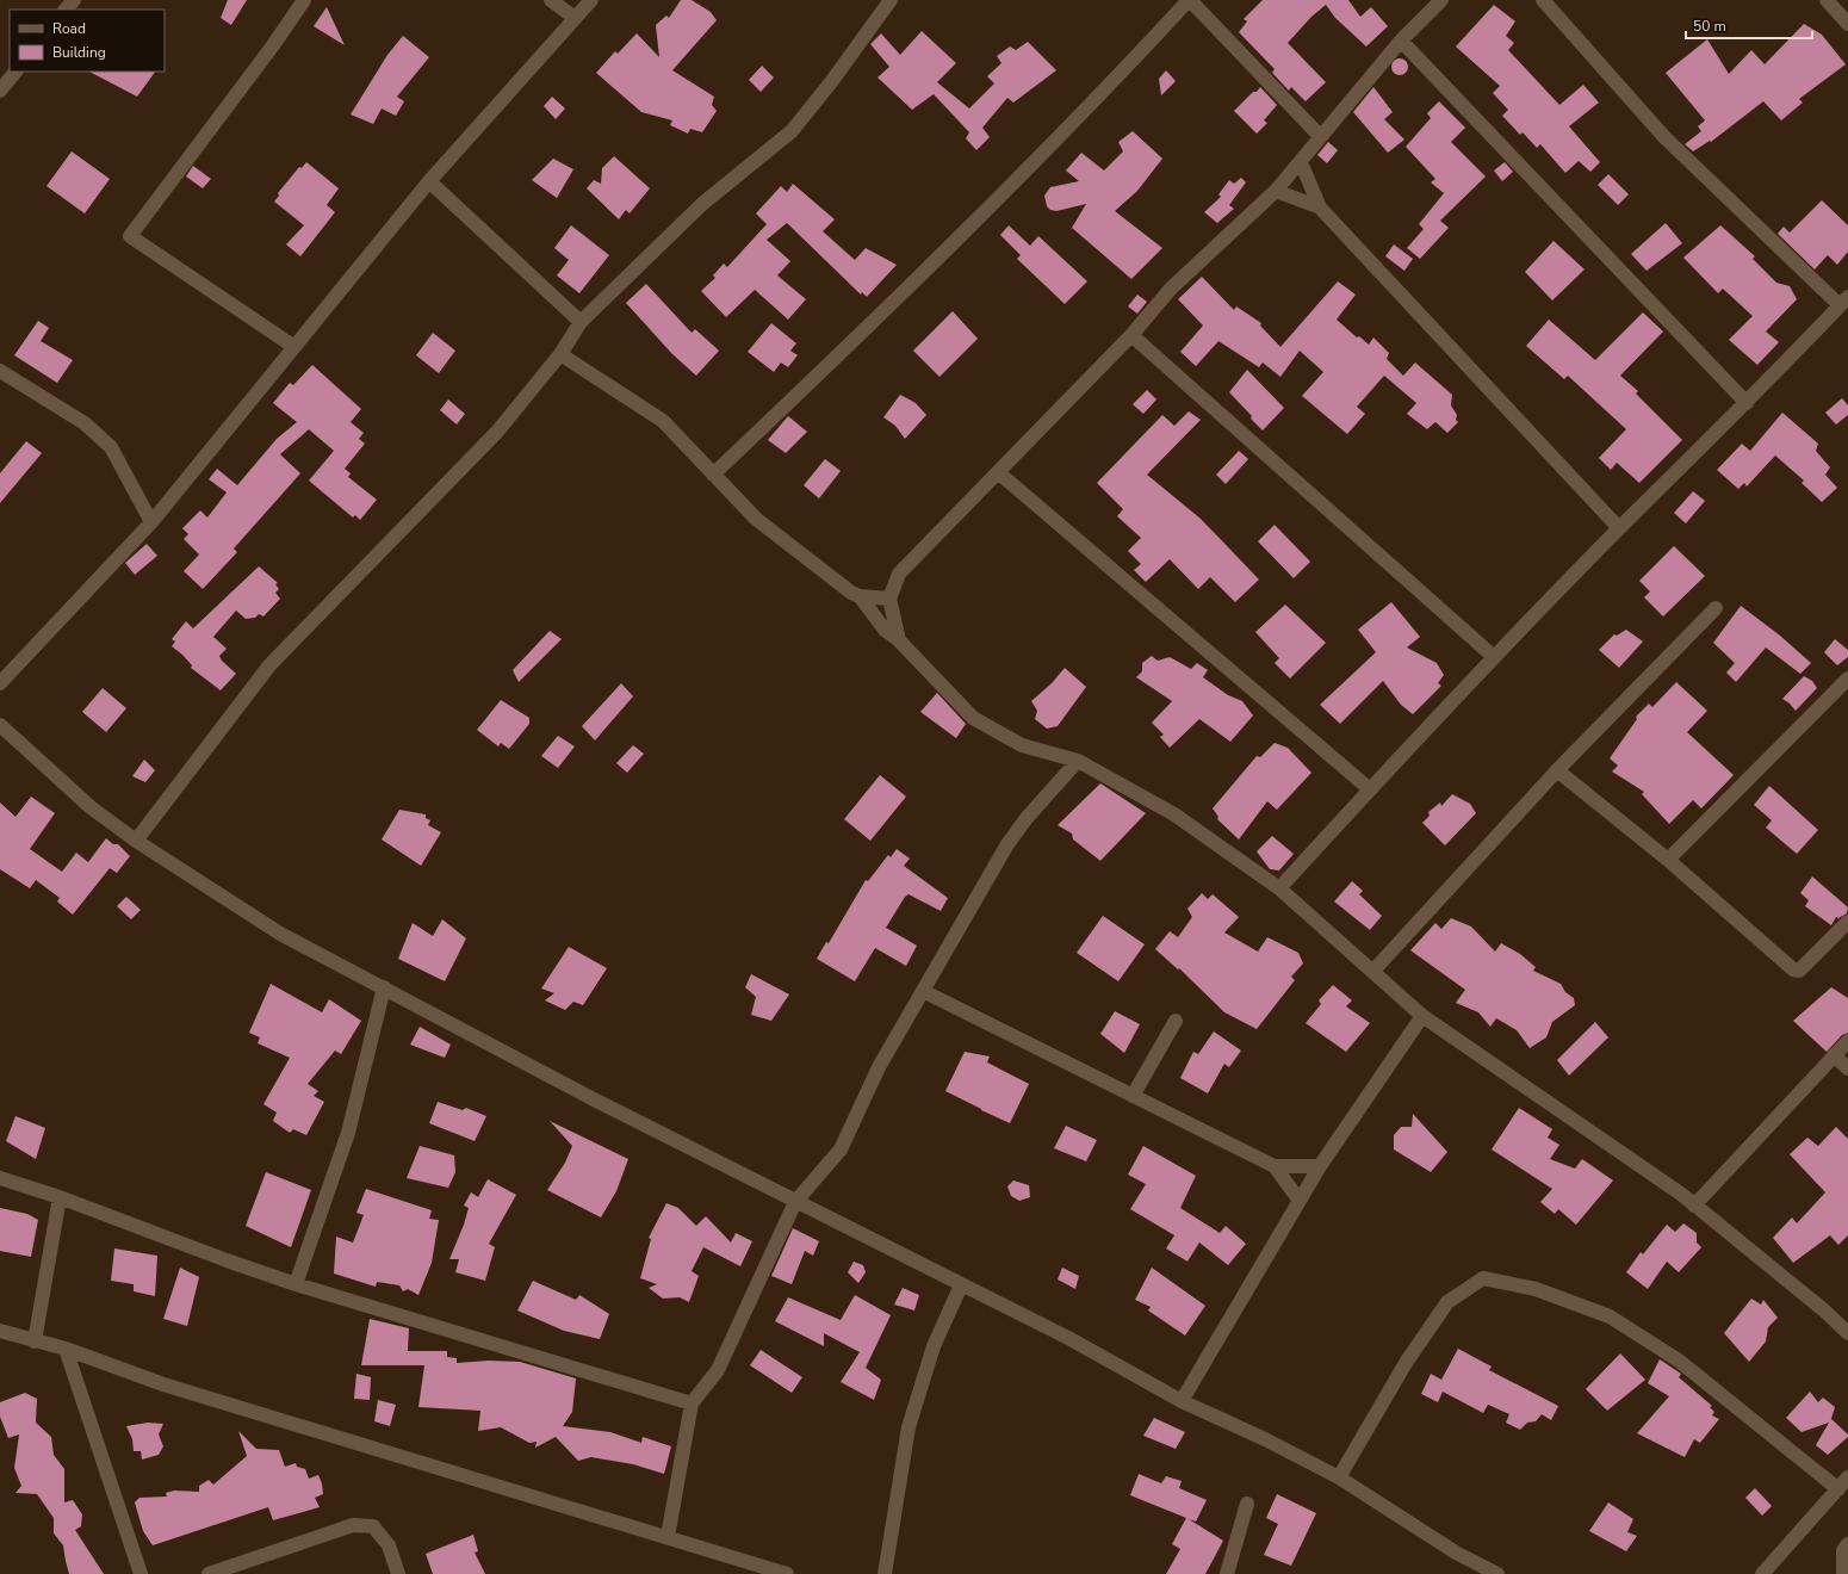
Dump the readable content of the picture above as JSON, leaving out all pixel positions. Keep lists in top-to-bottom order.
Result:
{
  "legend": ["Road", "Building"],
  "scale_bar": "50 m"
}
